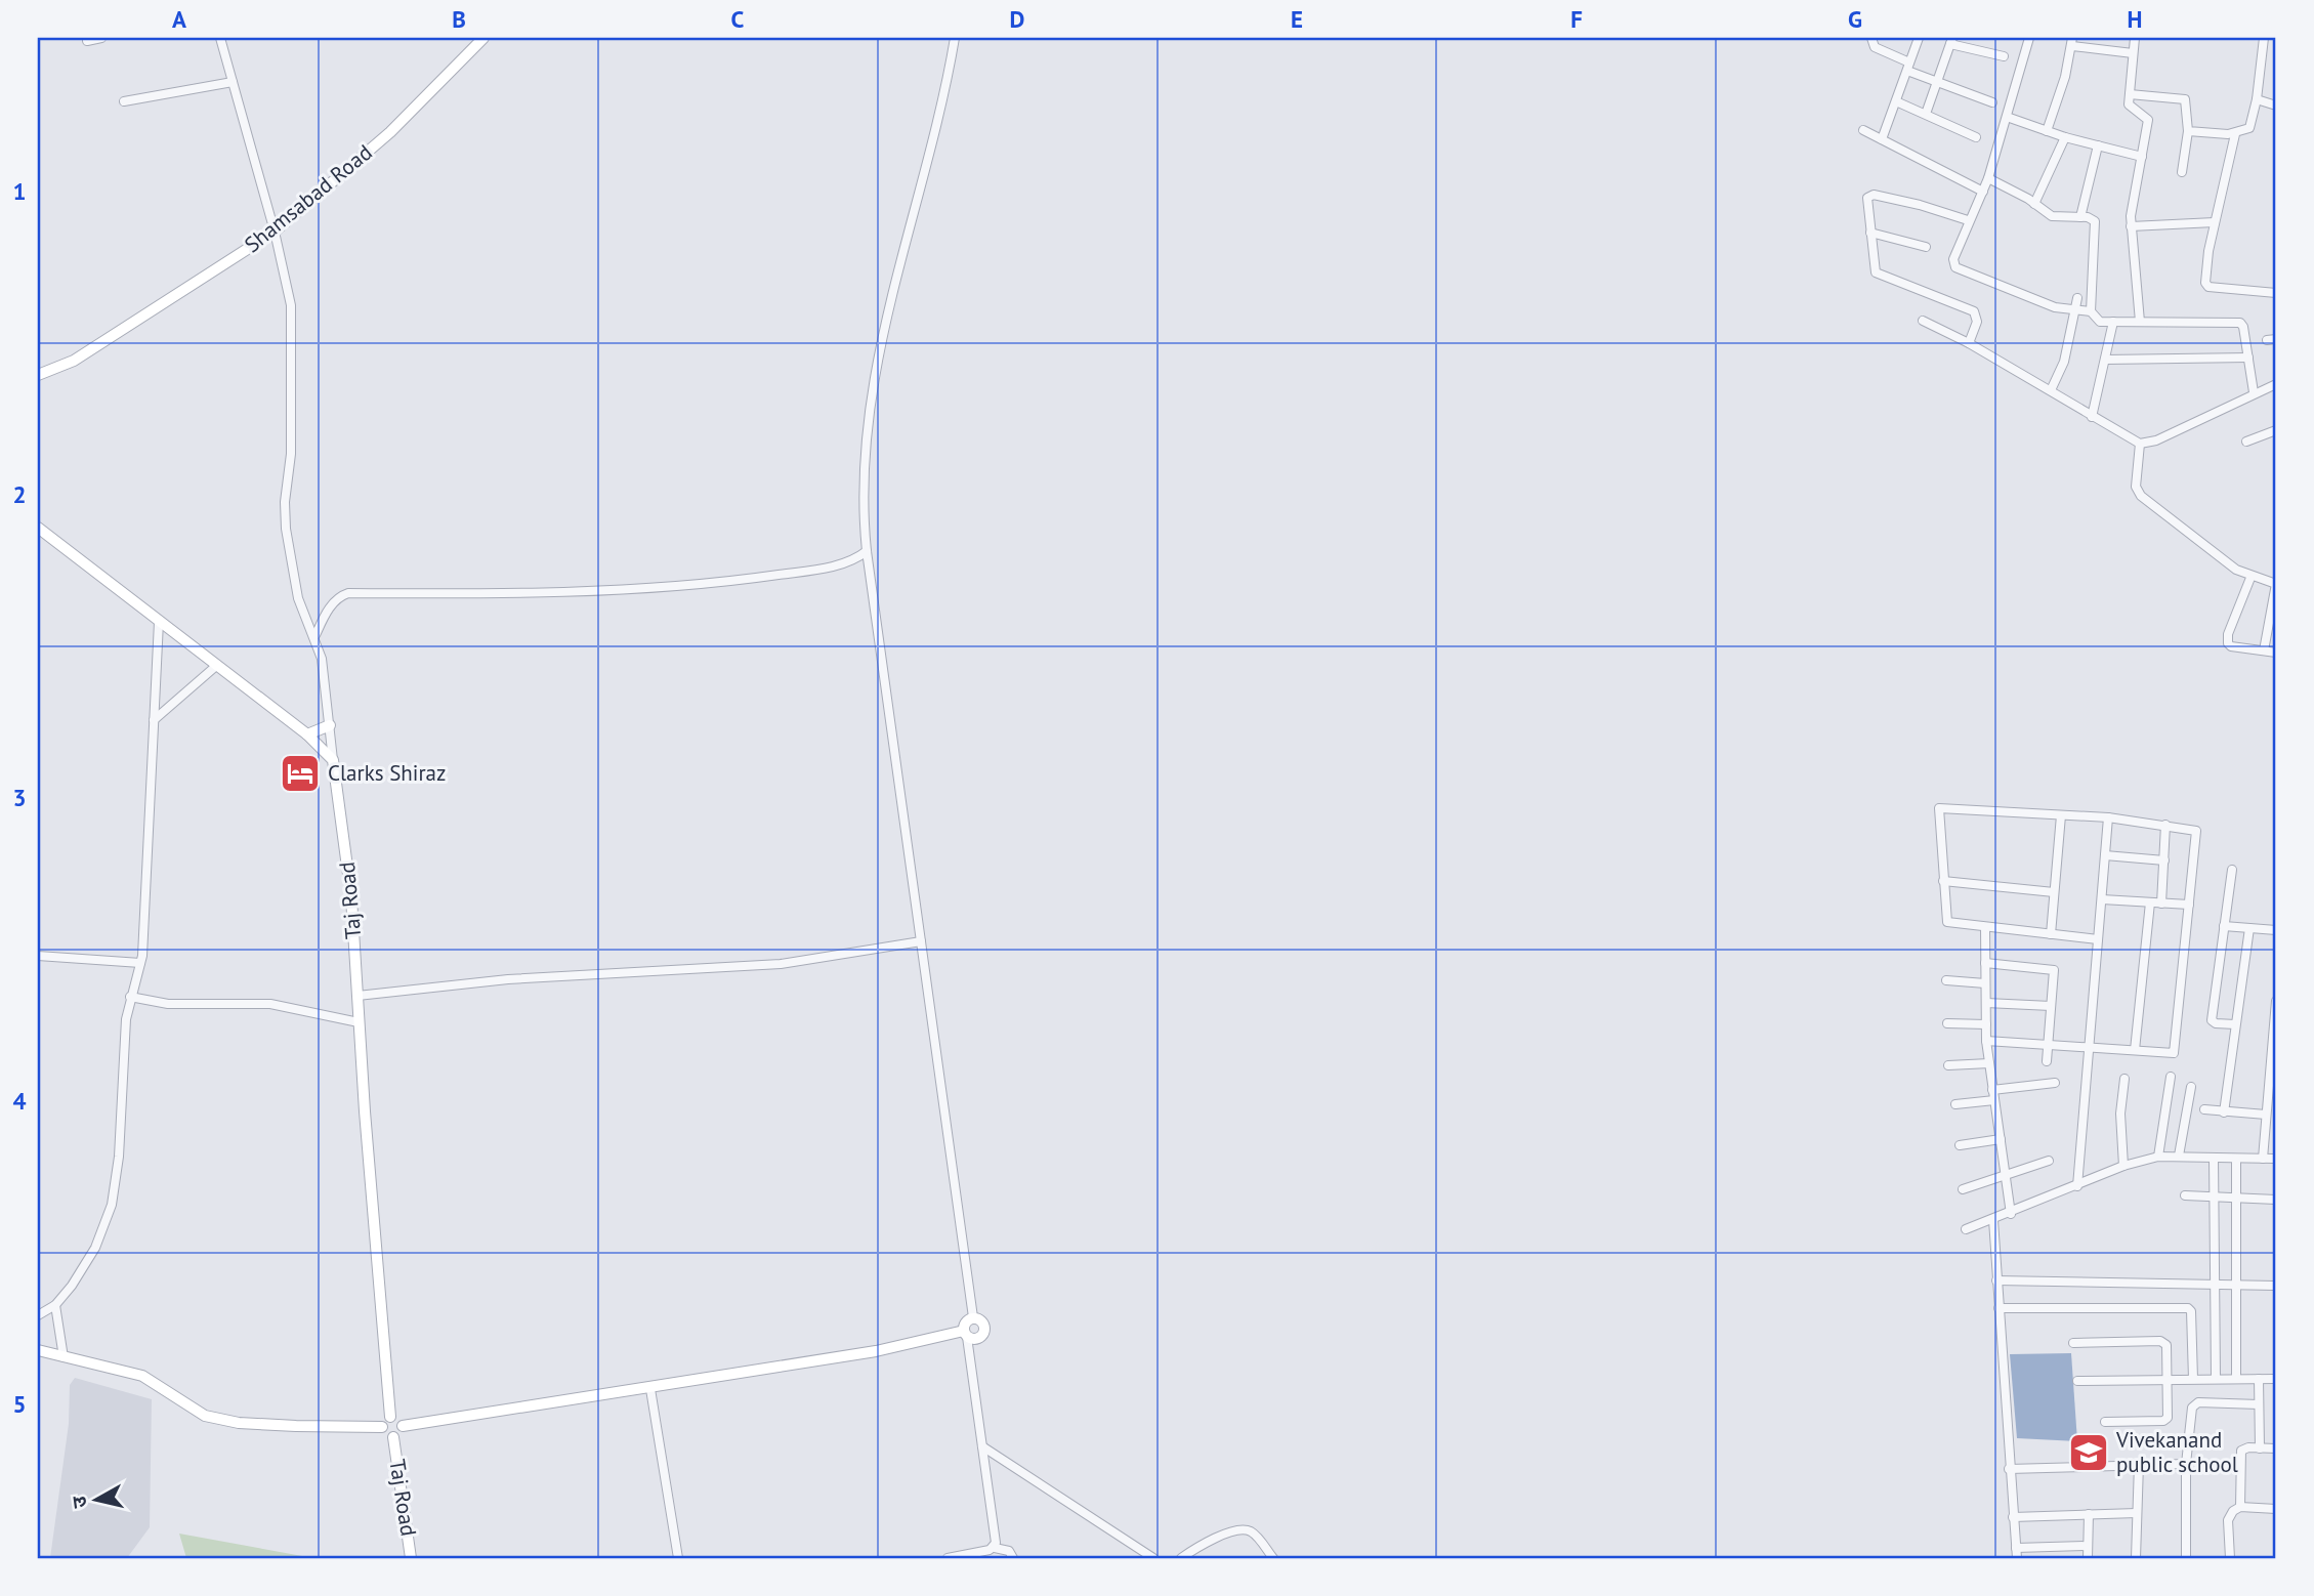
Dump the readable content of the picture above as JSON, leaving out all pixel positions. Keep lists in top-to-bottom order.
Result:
{
  "streets": {
    "main road": ["Shamsabad Road", "Taj Road"]
  },
  "places": {
    "hotel": ["Clarks Shiraz"],
    "school or university": ["Vivekanand public school"]
  },
  "north": "left",
  "grid": {
    "columns": [
      "A",
      "B",
      "C",
      "D",
      "E",
      "F",
      "G",
      "H"
    ],
    "rows": [
      "1",
      "2",
      "3",
      "4",
      "5"
    ]
  }
}
